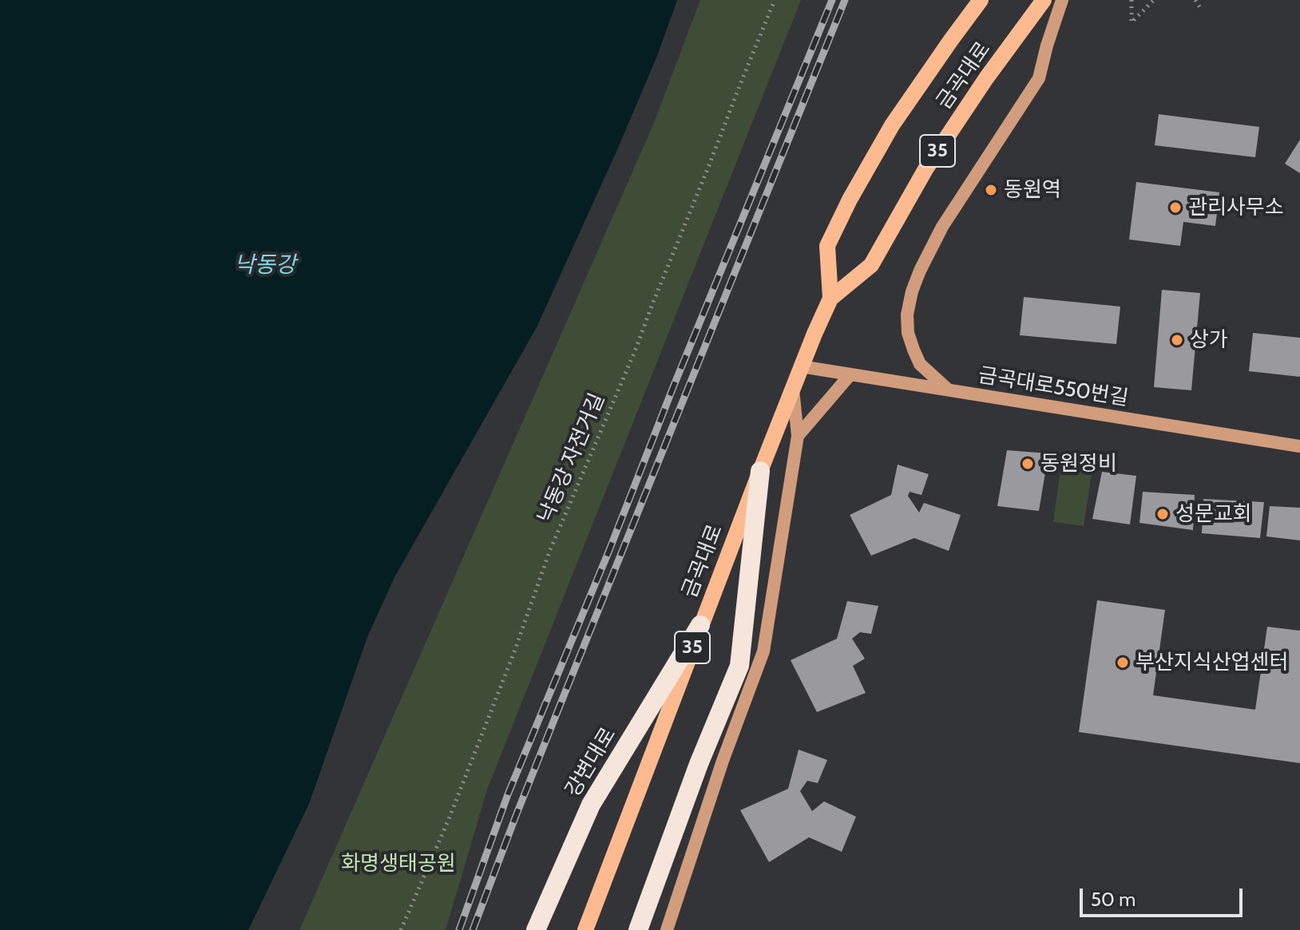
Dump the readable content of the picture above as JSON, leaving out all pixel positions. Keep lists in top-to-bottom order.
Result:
{
  "streets": {
    "highway": ["강변대로"],
    "main road": ["금곡대로", "35"],
    "street": ["금곡대로550번길"],
    "path": ["낙동강 자전거길"]
  },
  "crossings": [
    ["금곡대로", "금곡대로550번길"],
    ["금곡대로", "강변대로"]
  ],
  "water": ["낙동강"],
  "parks": ["화명생태공원"],
  "places": [
    "동원역",
    "관리사무소",
    "상가",
    "동원정비",
    "성문교회",
    "부산지식산업센터"
  ],
  "scale_bar": "50 m"
}
